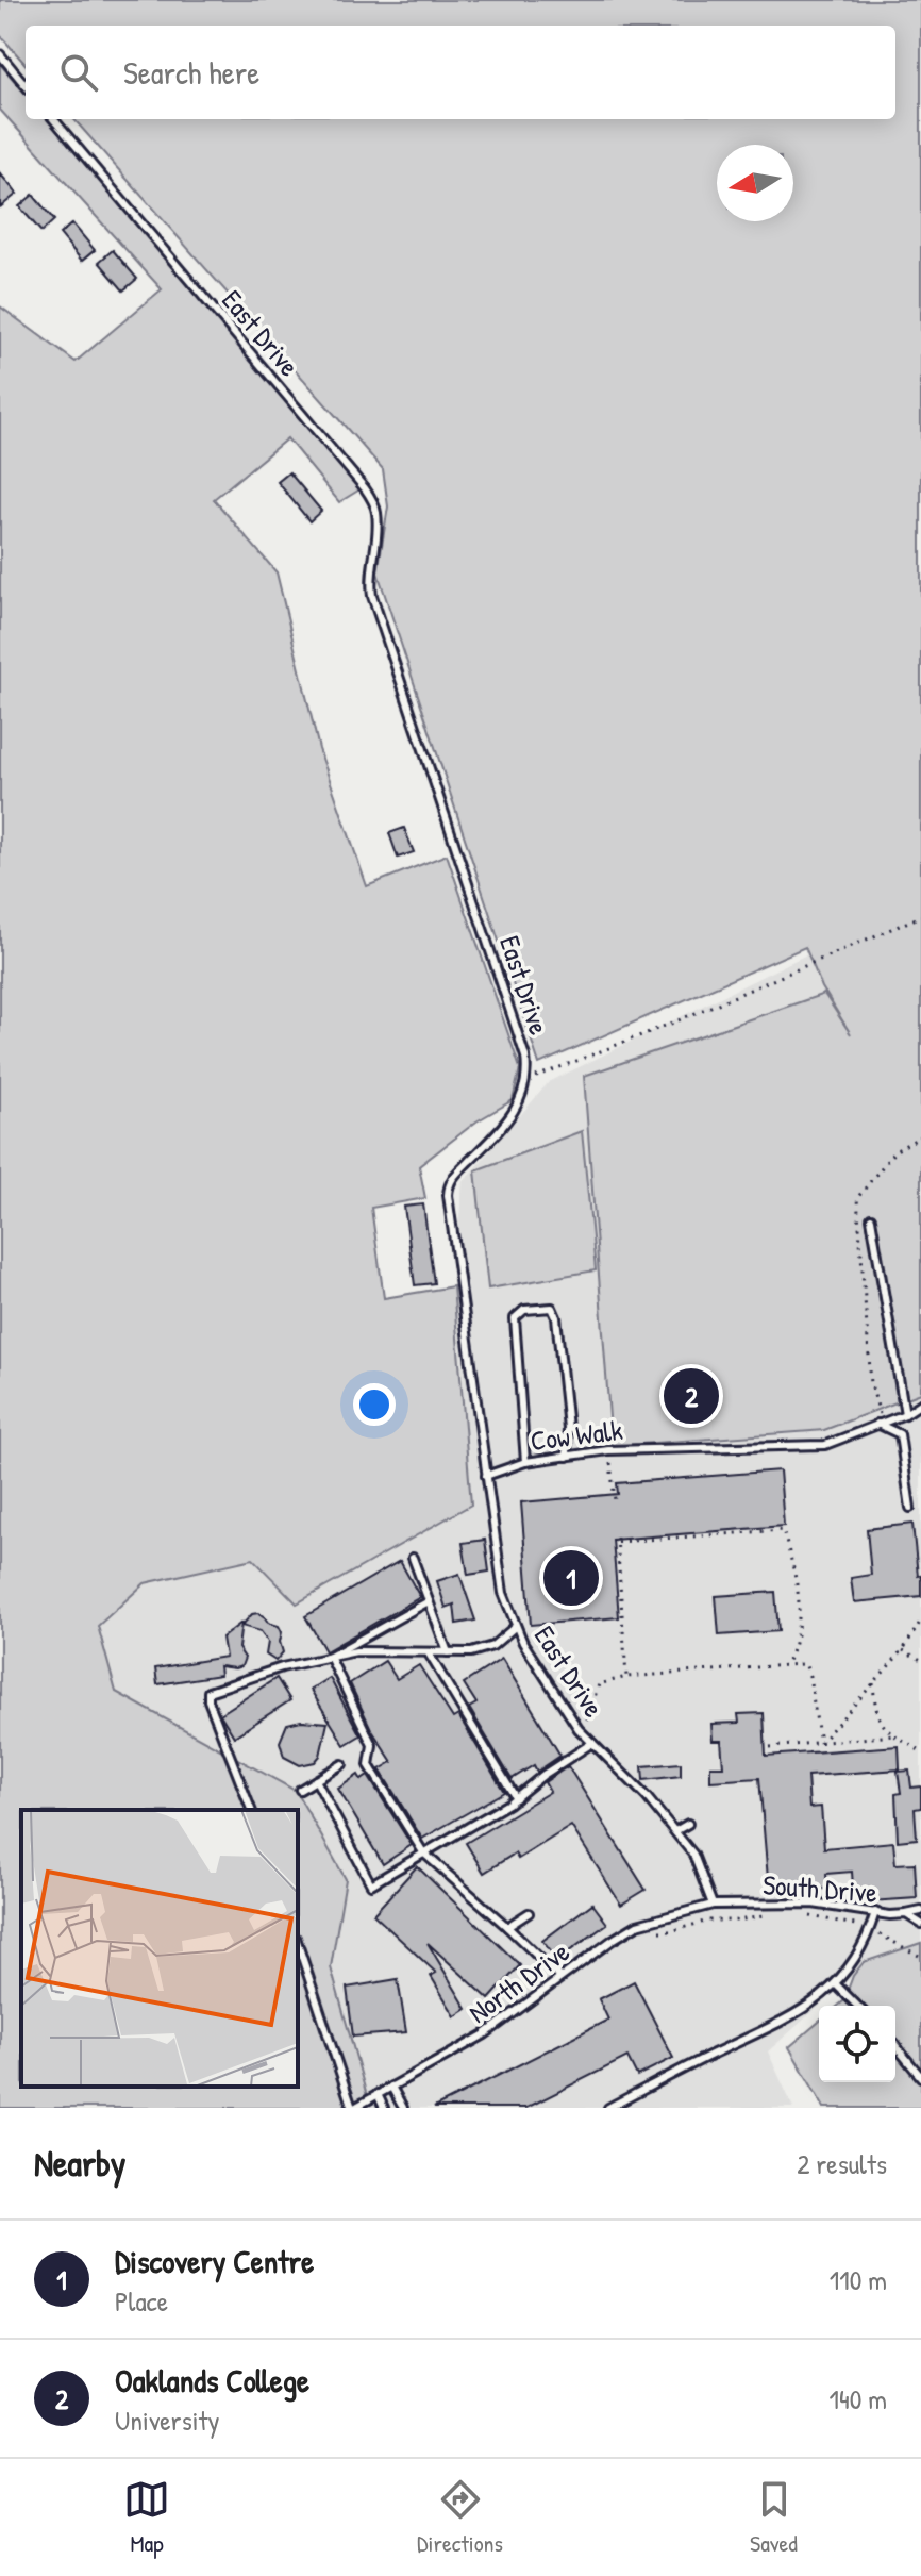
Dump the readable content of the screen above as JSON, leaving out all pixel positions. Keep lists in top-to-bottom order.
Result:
{
  "streets": {
    "lane": [
      "East Drive",
      "Cow Walk",
      "South Drive",
      "North Drive"
    ]
  },
  "crossings": [
    ["East Drive", "Cow Walk"],
    ["East Drive", "South Drive"],
    ["East Drive", "North Drive"],
    ["South Drive", "North Drive"]
  ],
  "north": "left",
  "page": {
    "search": "Search here",
    "pins": ["2", "1"],
    "heading": ["Nearby", "2 results"],
    "list": [
      {
        "mark": "1",
        "name": "Discovery Centre",
        "note": "Place",
        "value": "110 m"
      },
      {
        "mark": "2",
        "name": "Oaklands College",
        "note": "University",
        "value": "140 m"
      }
    ],
    "nav": ["Map", "Directions", "Saved"]
  }
}
